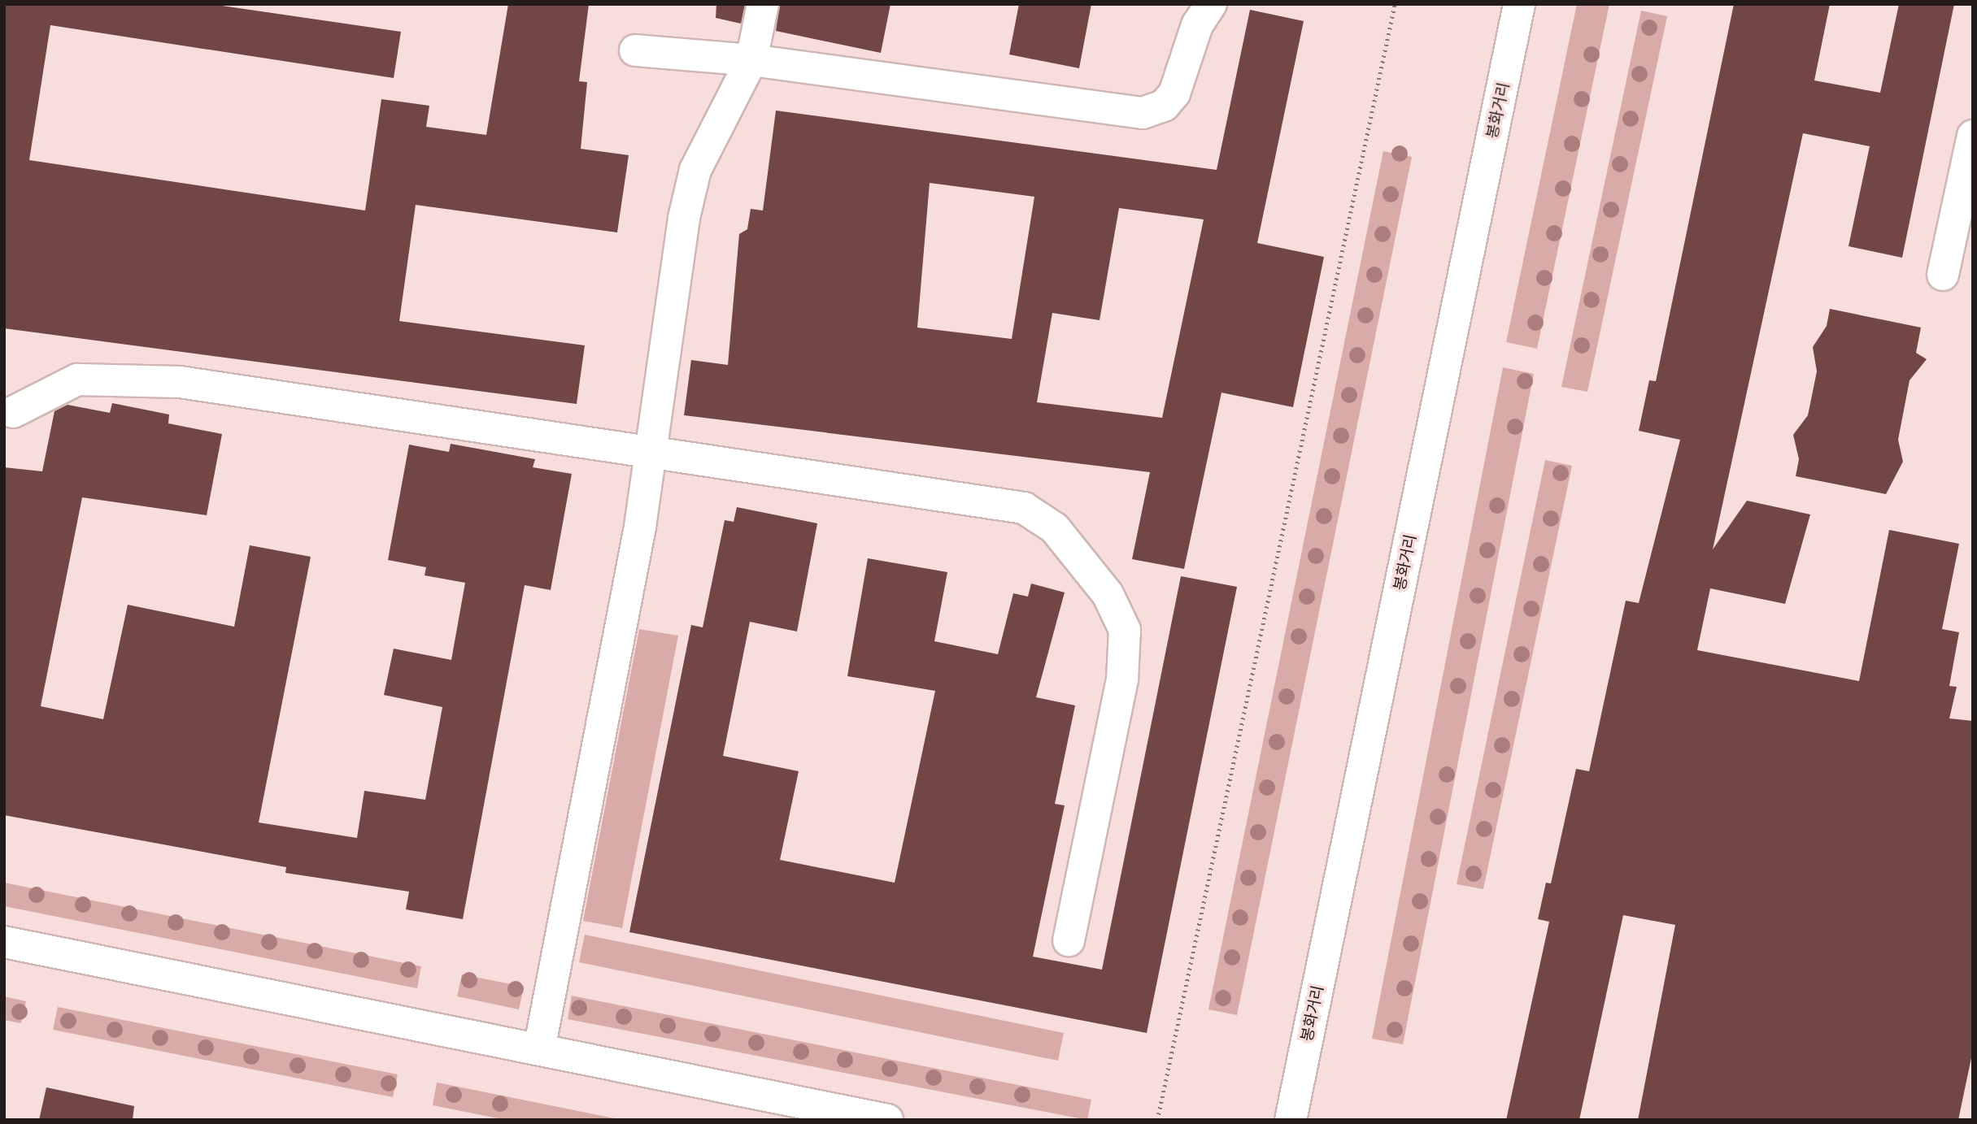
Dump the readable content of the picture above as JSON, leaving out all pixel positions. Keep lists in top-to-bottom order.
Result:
{
  "streets": {
    "street": ["봉화거리"]
  }
}
